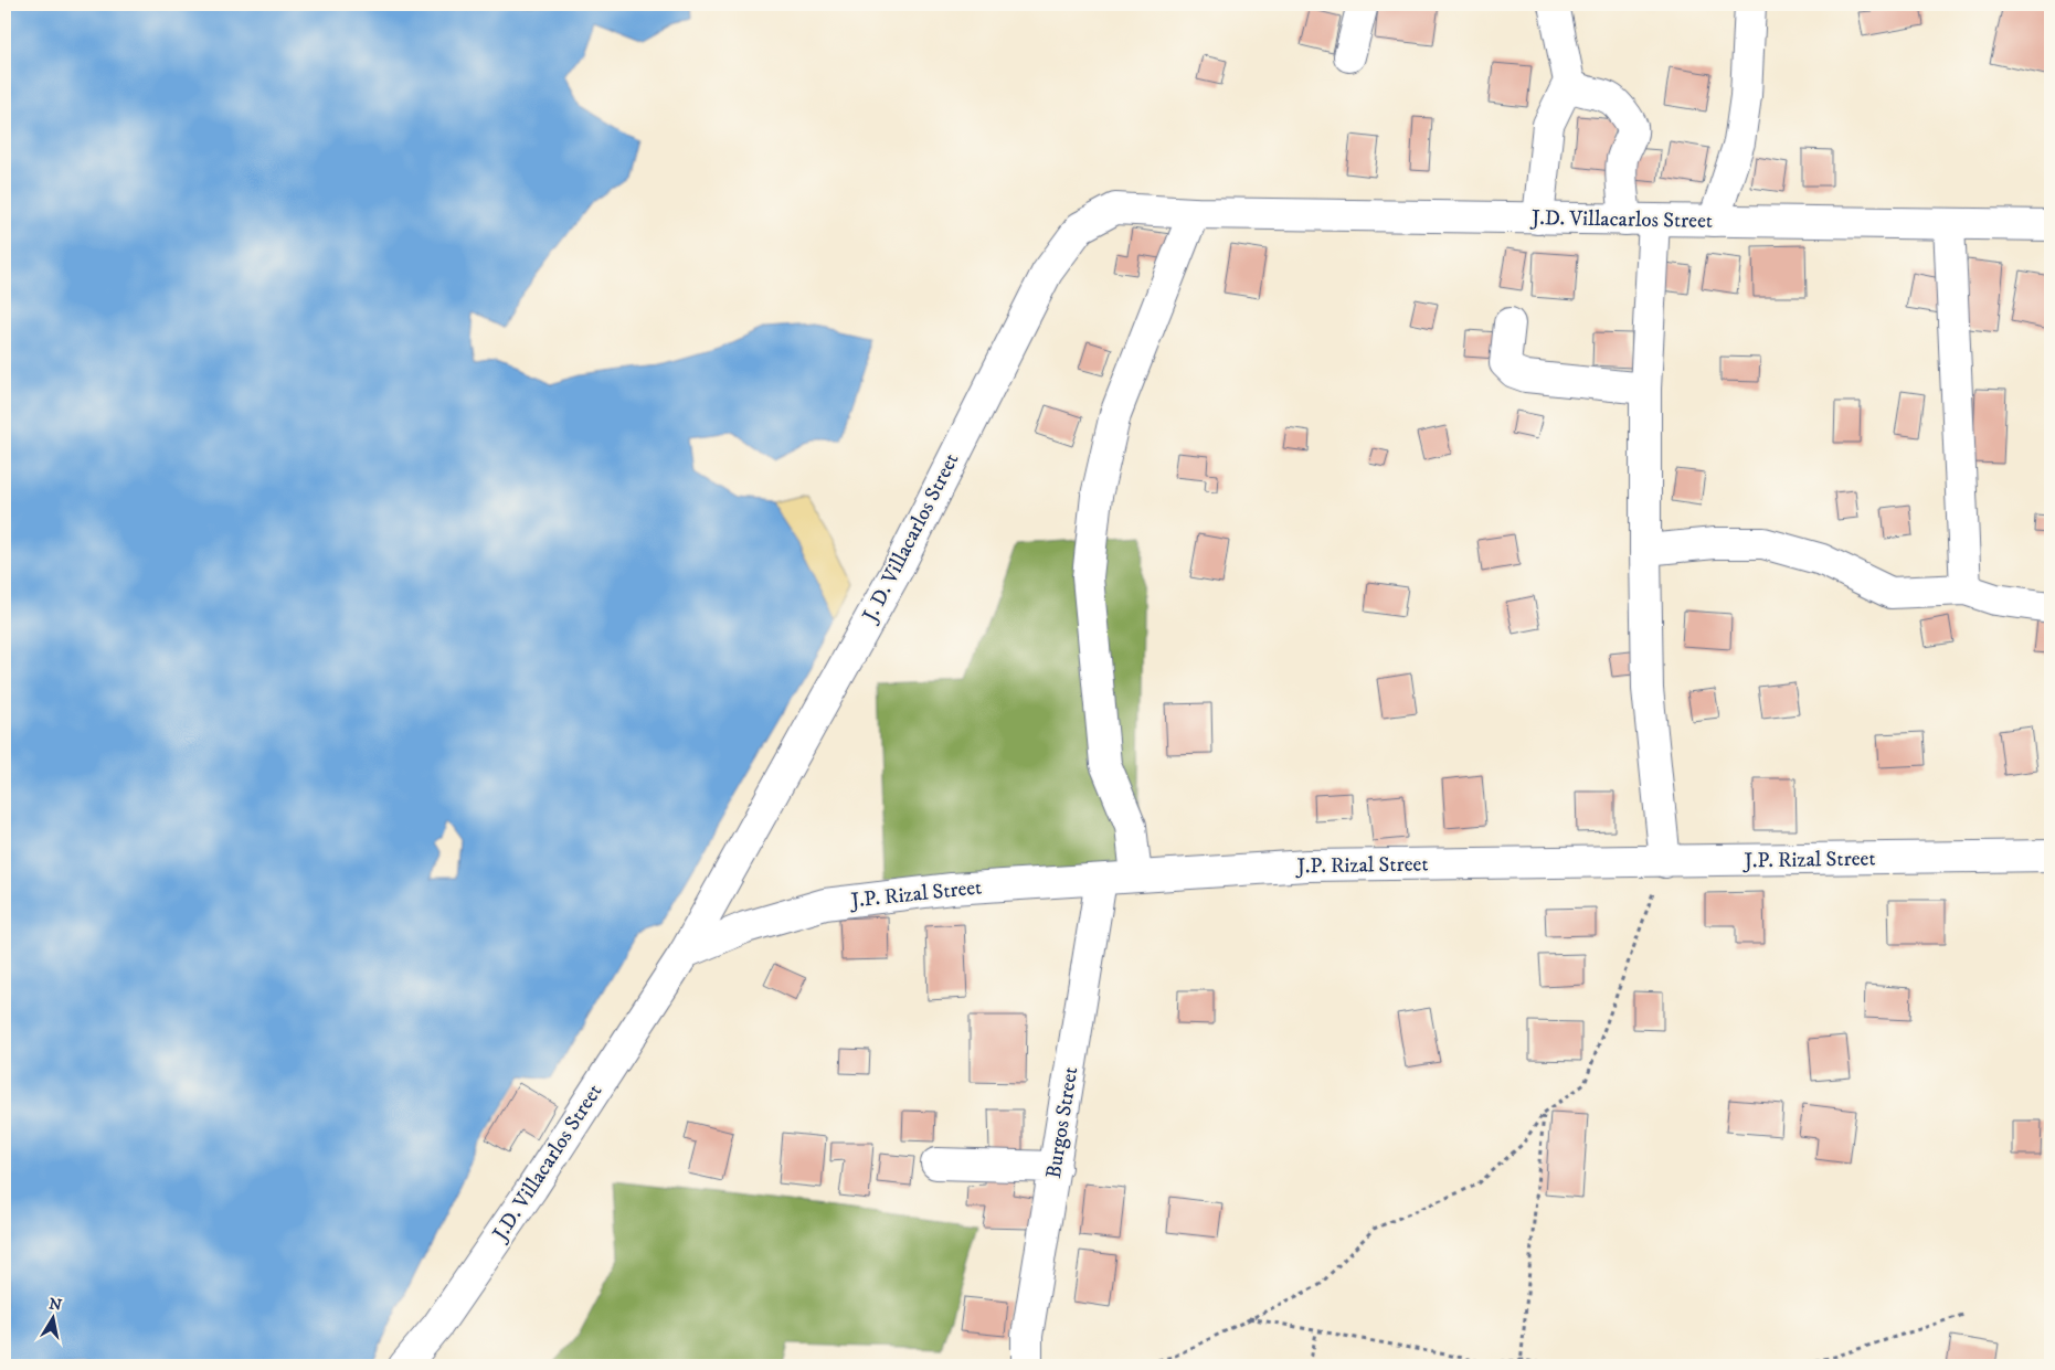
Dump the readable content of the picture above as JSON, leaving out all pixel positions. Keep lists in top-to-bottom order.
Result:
{
  "streets": {
    "street": [
      "J.D. Villacarlos Street",
      "J. D. Villacarlos Street",
      "J.P. Rizal Street",
      "Burgos Street"
    ]
  },
  "crossings": [
    ["J.D. Villacarlos Street", "J. D. Villacarlos Street"],
    ["J.D. Villacarlos Street", "J.P. Rizal Street"],
    ["J. D. Villacarlos Street", "J.P. Rizal Street"],
    ["J.P. Rizal Street", "Burgos Street"]
  ],
  "north": "top"
}
